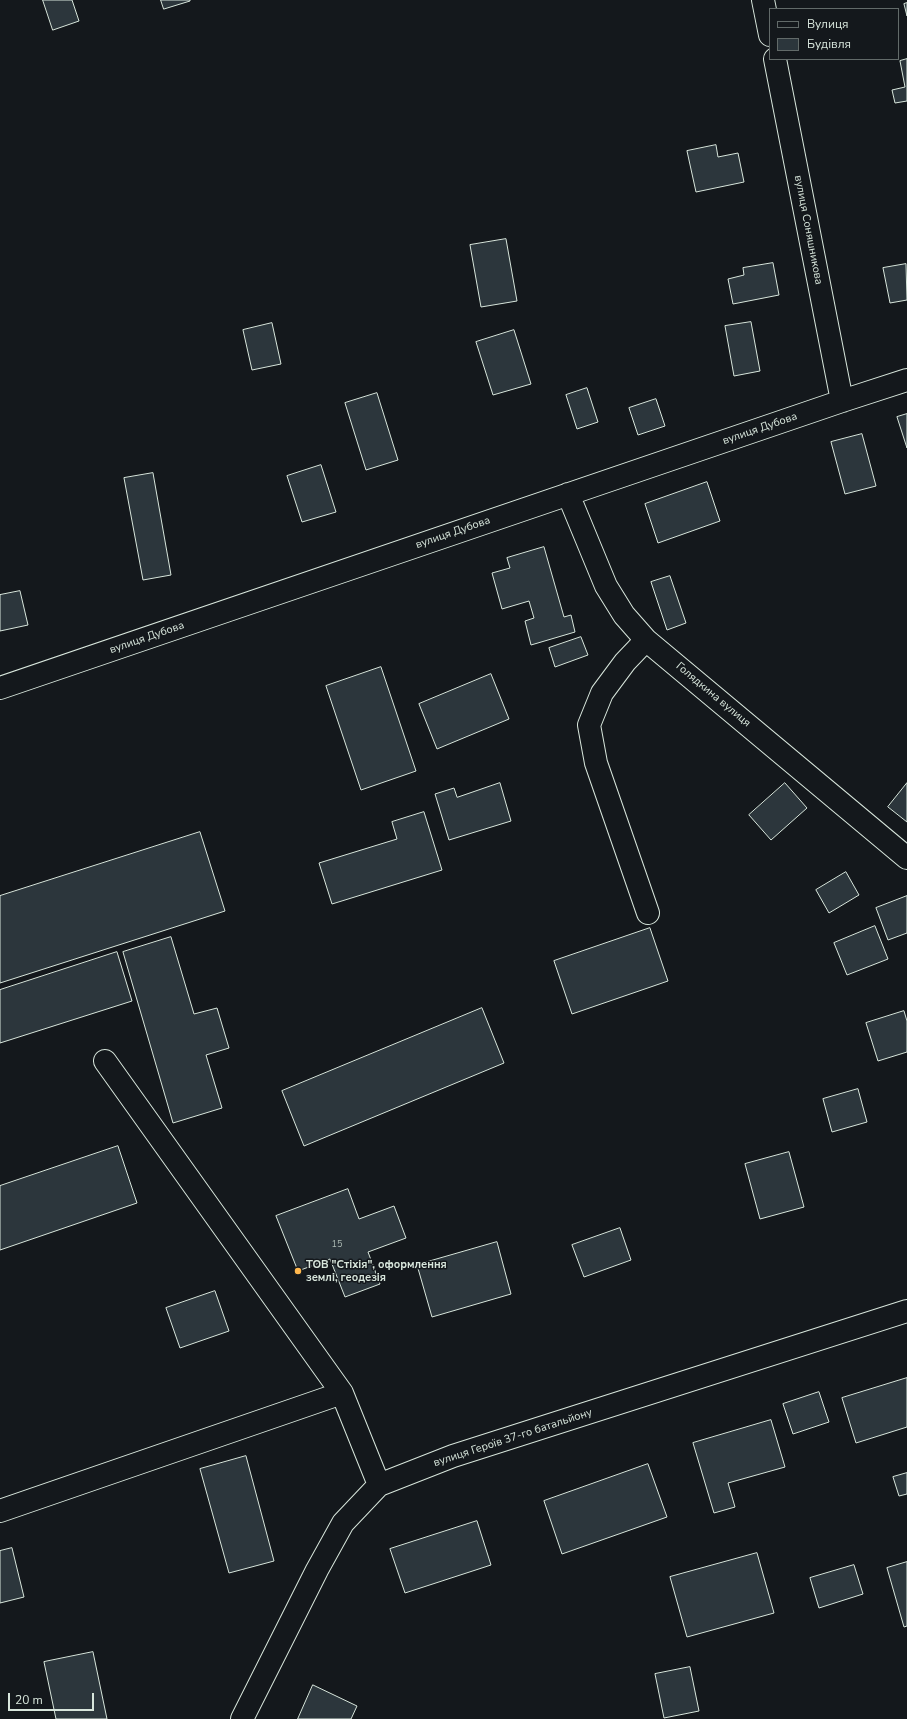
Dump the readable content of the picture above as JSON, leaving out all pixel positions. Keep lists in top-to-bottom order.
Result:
{
  "streets": {
    "street": [
      "вулиця Соняшникова",
      "вулиця Дубова",
      "Голядкина вулиця",
      "вулиця Героїв 37-го батальйону"
    ]
  },
  "crossings": [
    ["вулиця Соняшникова", "вулиця Дубова"],
    ["вулиця Дубова", "Голядкина вулиця"]
  ],
  "places": ["ТОВ \"Стіхія\", оформлення землі, геодезія"],
  "house_numbers": ["15"],
  "legend": ["Вулиця", "Будівля"],
  "scale_bar": "20 m"
}
